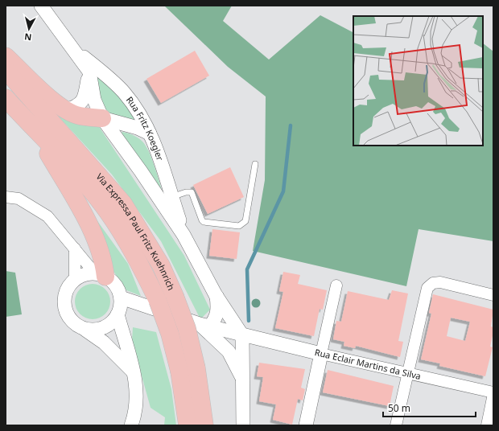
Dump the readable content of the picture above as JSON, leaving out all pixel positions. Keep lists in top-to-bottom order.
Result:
{
  "streets": {
    "main road": ["Via Expressa Paul Fritz Kuehnrich"],
    "street": ["Rua Fritz Koegler", "Rua Eclair Martins da Silva"]
  },
  "crossings": [
    ["Rua Fritz Koegler", "Rua Eclair Martins da Silva"]
  ],
  "scale_bar": "50 m",
  "north": "bottom"
}
